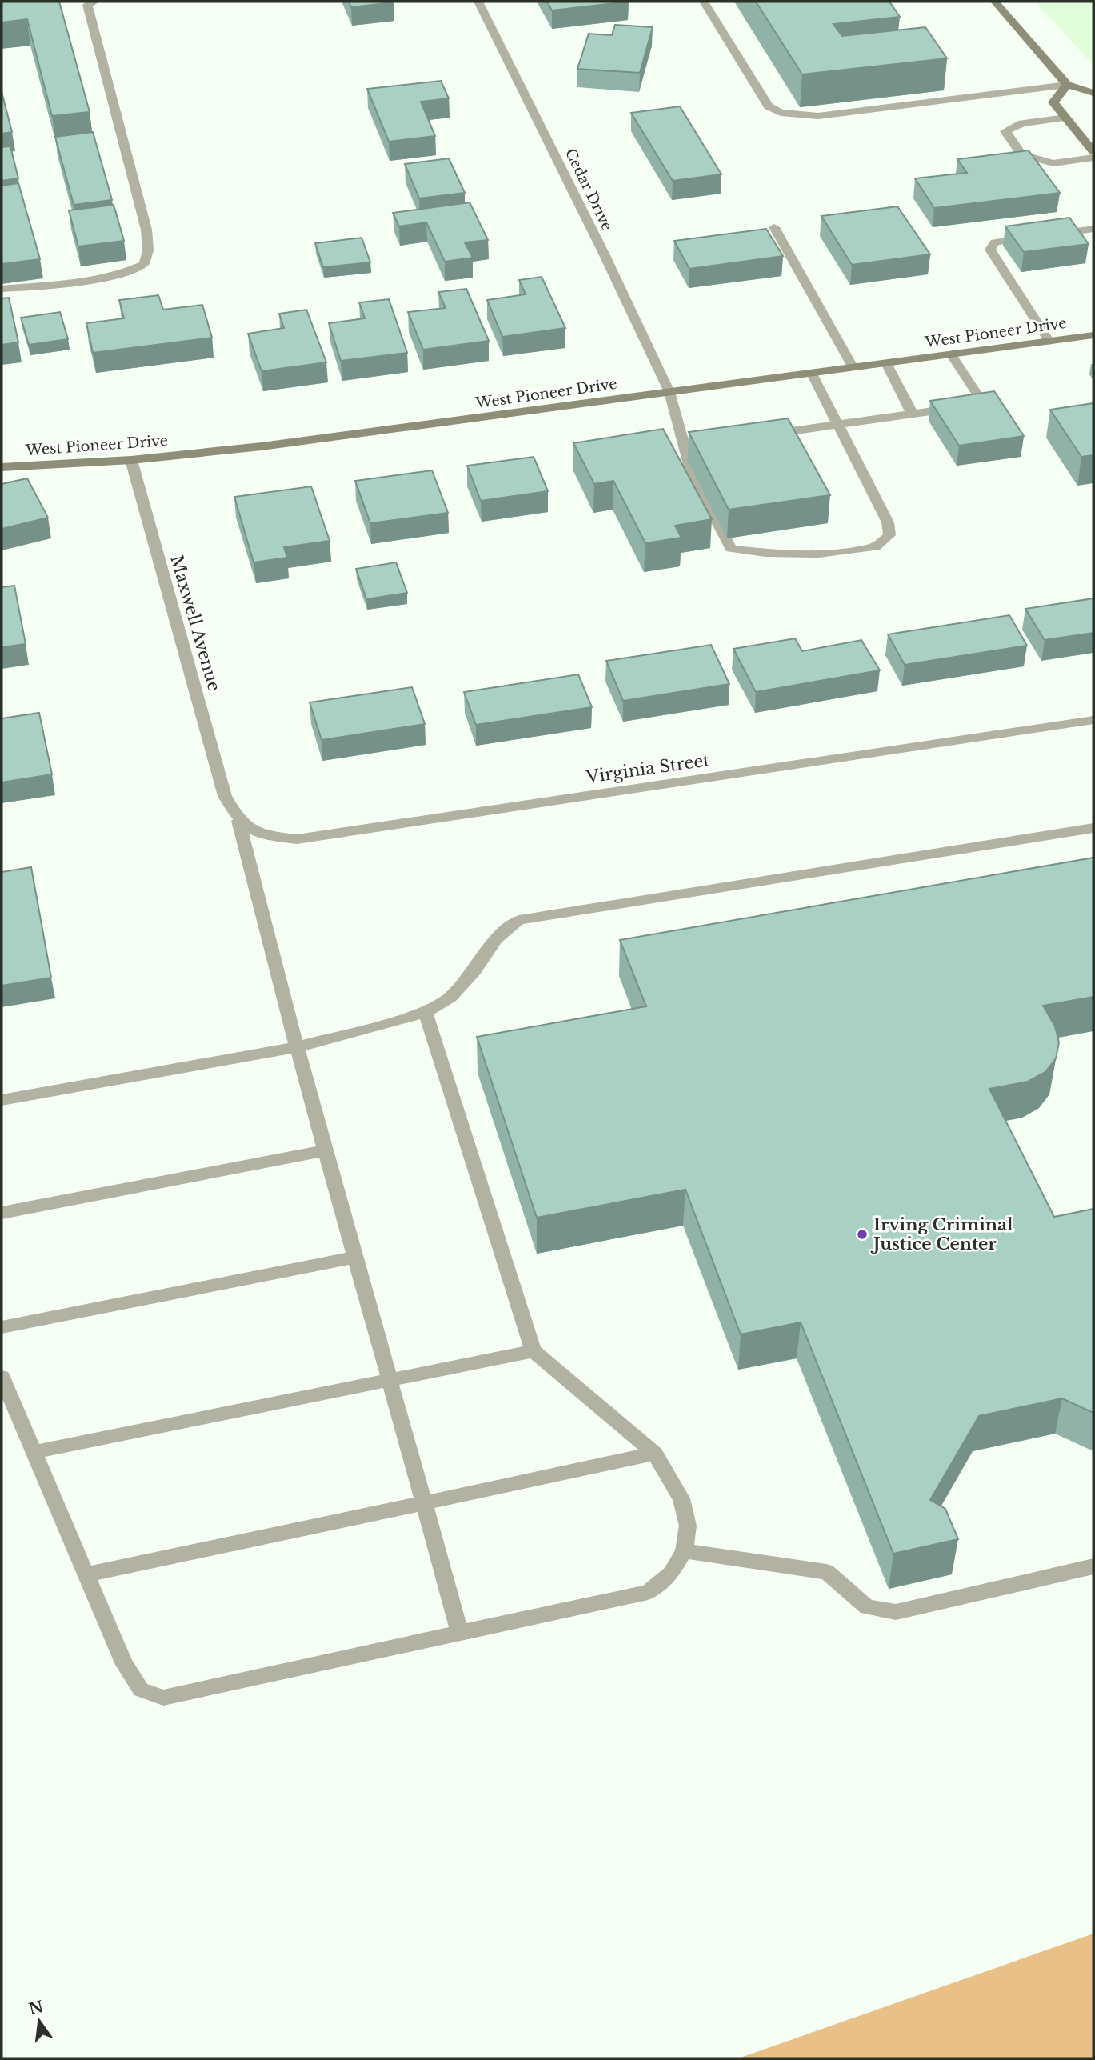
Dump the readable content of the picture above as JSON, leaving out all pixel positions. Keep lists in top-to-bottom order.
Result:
{
  "streets": {
    "main road": ["West Pioneer Drive"],
    "street": ["Cedar Drive", "Maxwell Avenue", "Virginia Street"]
  },
  "crossings": [
    ["Cedar Drive", "West Pioneer Drive"],
    ["West Pioneer Drive", "Maxwell Avenue"],
    ["Maxwell Avenue", "Virginia Street"]
  ],
  "places": ["Irving Criminal Justice Center"],
  "north": "top"
}
